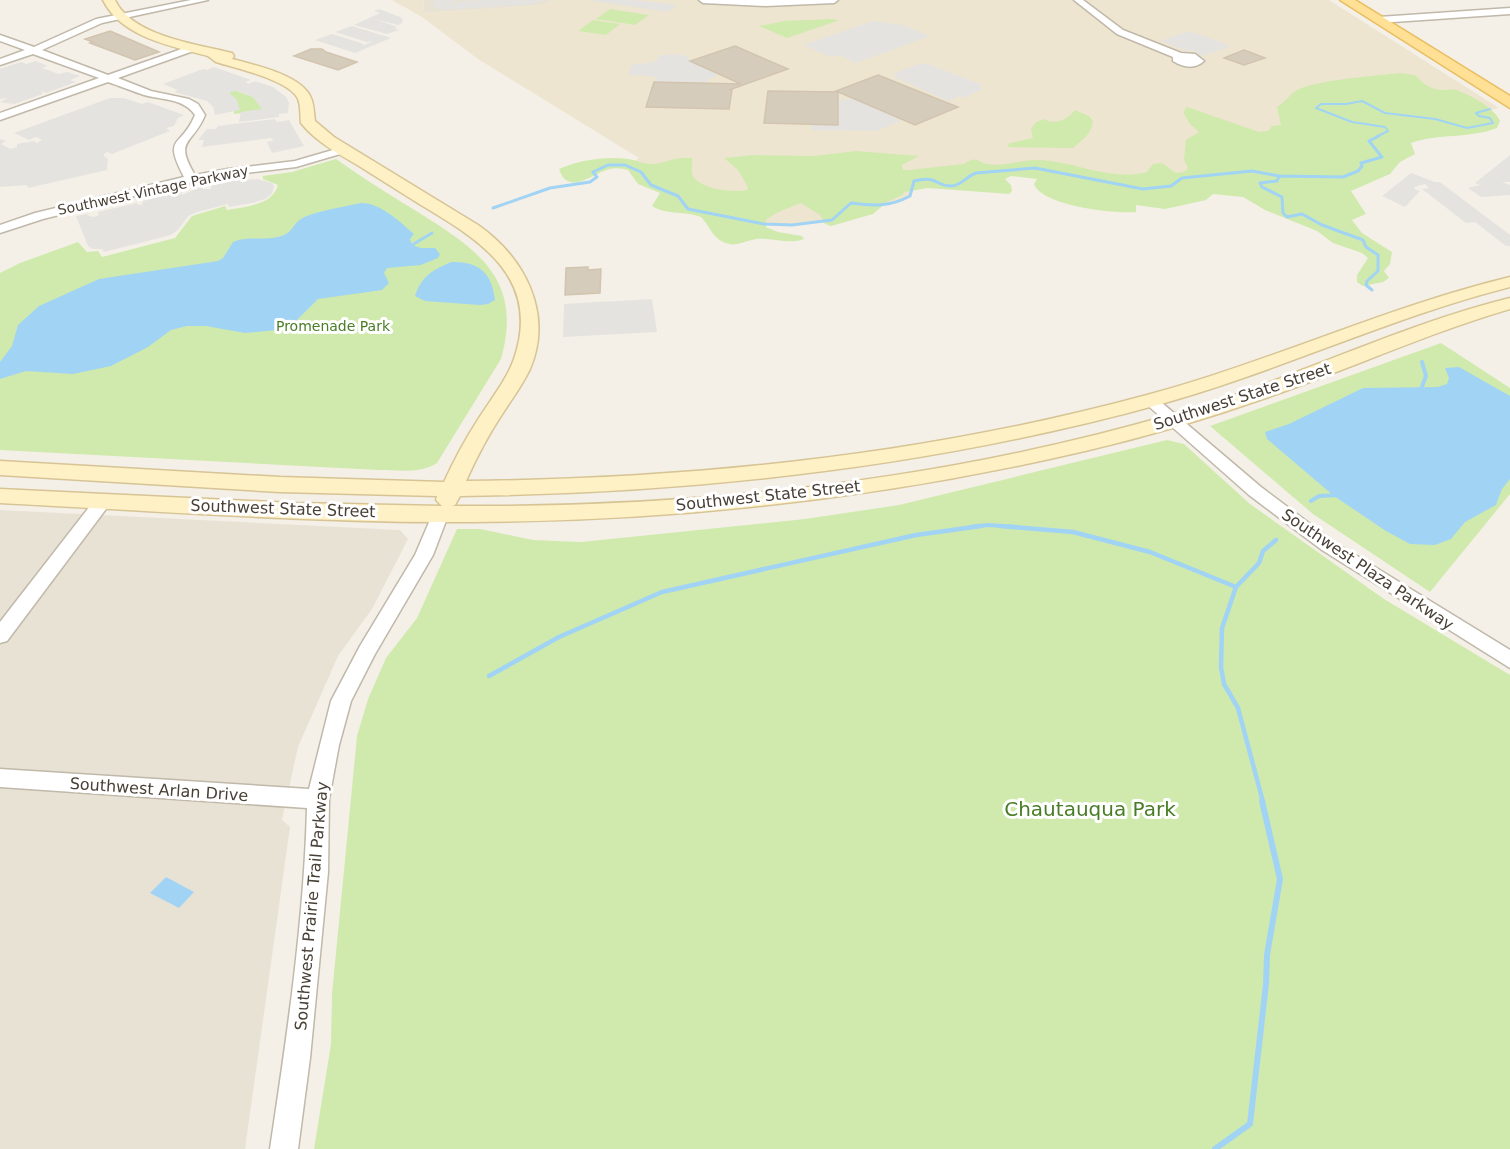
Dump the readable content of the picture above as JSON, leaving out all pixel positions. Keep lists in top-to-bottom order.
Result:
{
  "streets": {
    "main road": ["Southwest State Street", "Southwest Prairie Trail Parkway"],
    "street": ["Southwest Vintage Parkway", "Southwest Plaza Parkway", "Southwest Arlan Drive"]
  },
  "crossings": [
    ["Southwest Vintage Parkway", "Southwest Prairie Trail Parkway"],
    ["Southwest State Street", "Southwest Plaza Parkway"],
    ["Southwest State Street", "Southwest Prairie Trail Parkway"],
    ["Southwest Arlan Drive", "Southwest Prairie Trail Parkway"]
  ],
  "parks": ["Promenade Park", "Chautauqua Park"]
}
